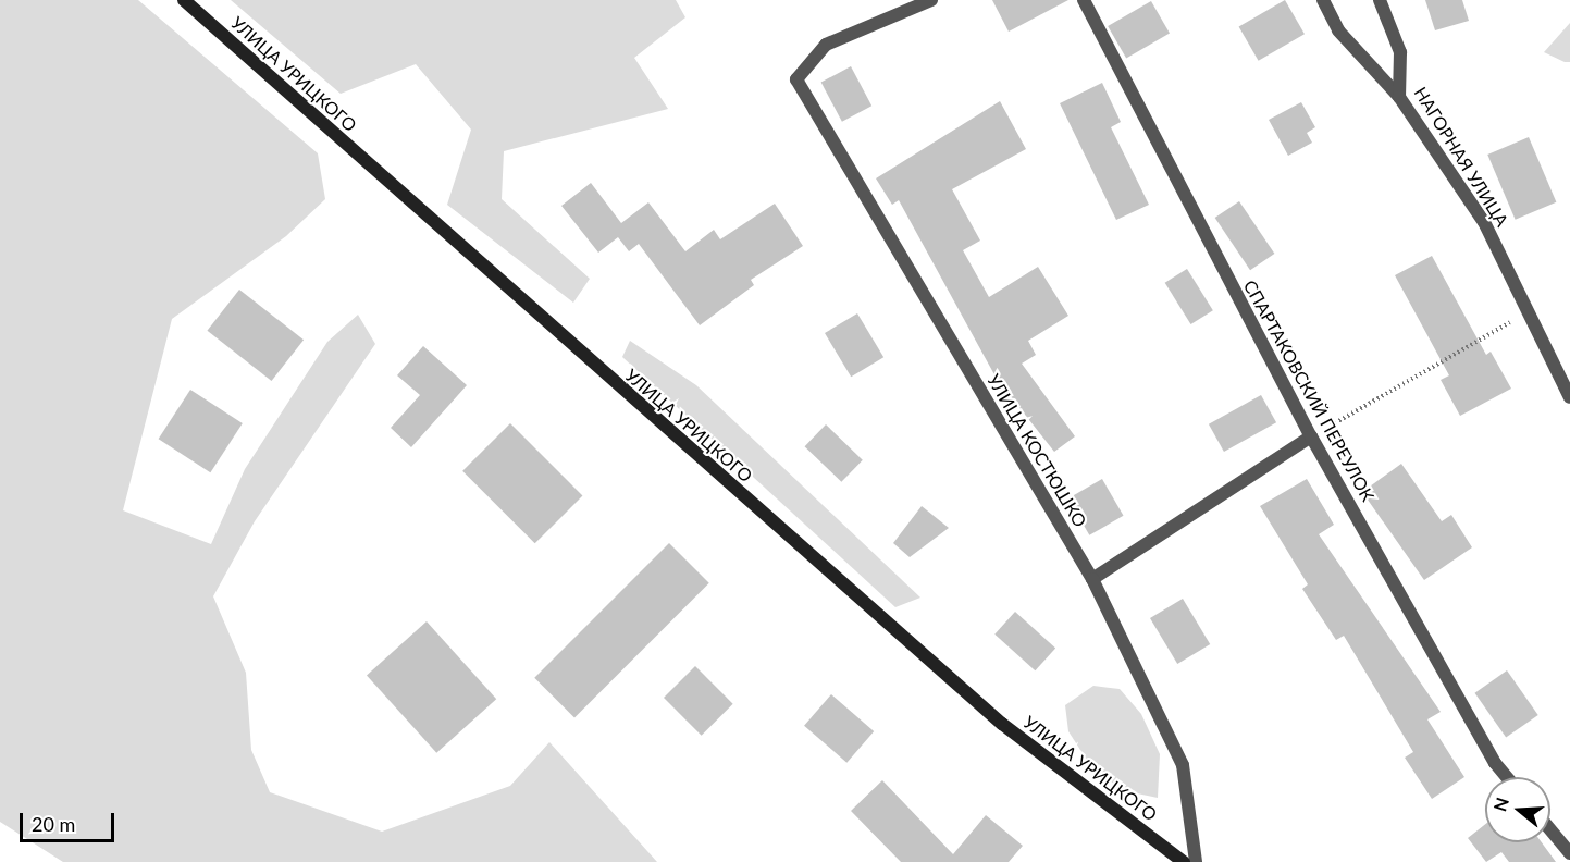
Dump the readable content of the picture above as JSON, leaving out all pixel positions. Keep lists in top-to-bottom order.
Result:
{
  "streets": {
    "main road": ["УЛИЦА УРИЦКОГО"],
    "street": ["НАГОРНАЯ УЛИЦА", "СПАРТАКОВСКИЙ ПЕРЕУЛОК", "УЛИЦА КОСТЮШКО"]
  },
  "scale_bar": "20 m",
  "north": "left"
}
